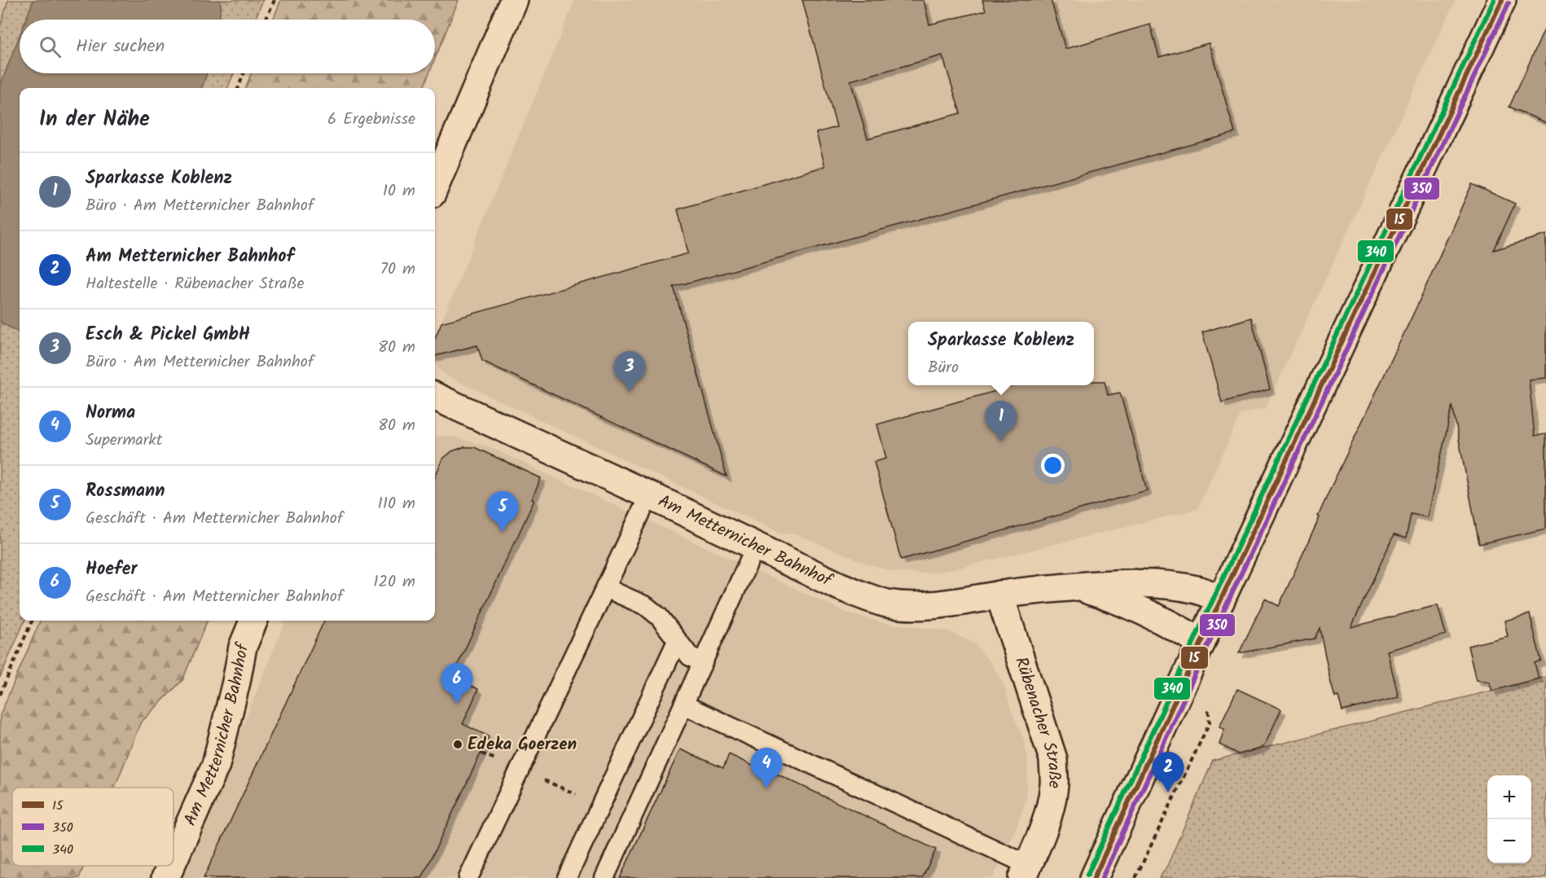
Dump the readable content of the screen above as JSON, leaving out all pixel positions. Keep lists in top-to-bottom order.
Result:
{
  "streets": {
    "street": ["Am Metternicher Bahnhof", "Rübenacher Straße"]
  },
  "crossings": [
    ["Am Metternicher Bahnhof", "Rübenacher Straße"]
  ],
  "places": ["Edeka Goerzen"],
  "lines": ["transit line 15", "transit line 340", "transit line 350"],
  "legend": ["15", "350", "340"],
  "page": {
    "search": "Hier suchen",
    "heading": ["In der Nähe", "6 Ergebnisse"],
    "list": [
      {
        "mark": "1",
        "name": "Sparkasse Koblenz",
        "note": "Büro · Am Metternicher Bahnhof",
        "value": "10 m"
      },
      {
        "mark": "2",
        "name": "Am Metternicher Bahnhof",
        "note": "Haltestelle · Rübenacher Straße",
        "value": "70 m"
      },
      {
        "mark": "3",
        "name": "Esch & Pickel GmbH",
        "note": "Büro · Am Metternicher Bahnhof",
        "value": "80 m"
      },
      {
        "mark": "4",
        "name": "Norma",
        "note": "Supermarkt",
        "value": "80 m"
      },
      {
        "mark": "5",
        "name": "Rossmann",
        "note": "Geschäft · Am Metternicher Bahnhof",
        "value": "110 m"
      },
      {
        "mark": "6",
        "name": "Hoefer",
        "note": "Geschäft · Am Metternicher Bahnhof",
        "value": "120 m"
      }
    ],
    "popup": ["Sparkasse Koblenz", "Büro"],
    "pins": [
      "3",
      "1",
      "5",
      "6",
      "4",
      "2"
    ],
    "map_buttons": ["+", "−"]
  }
}
